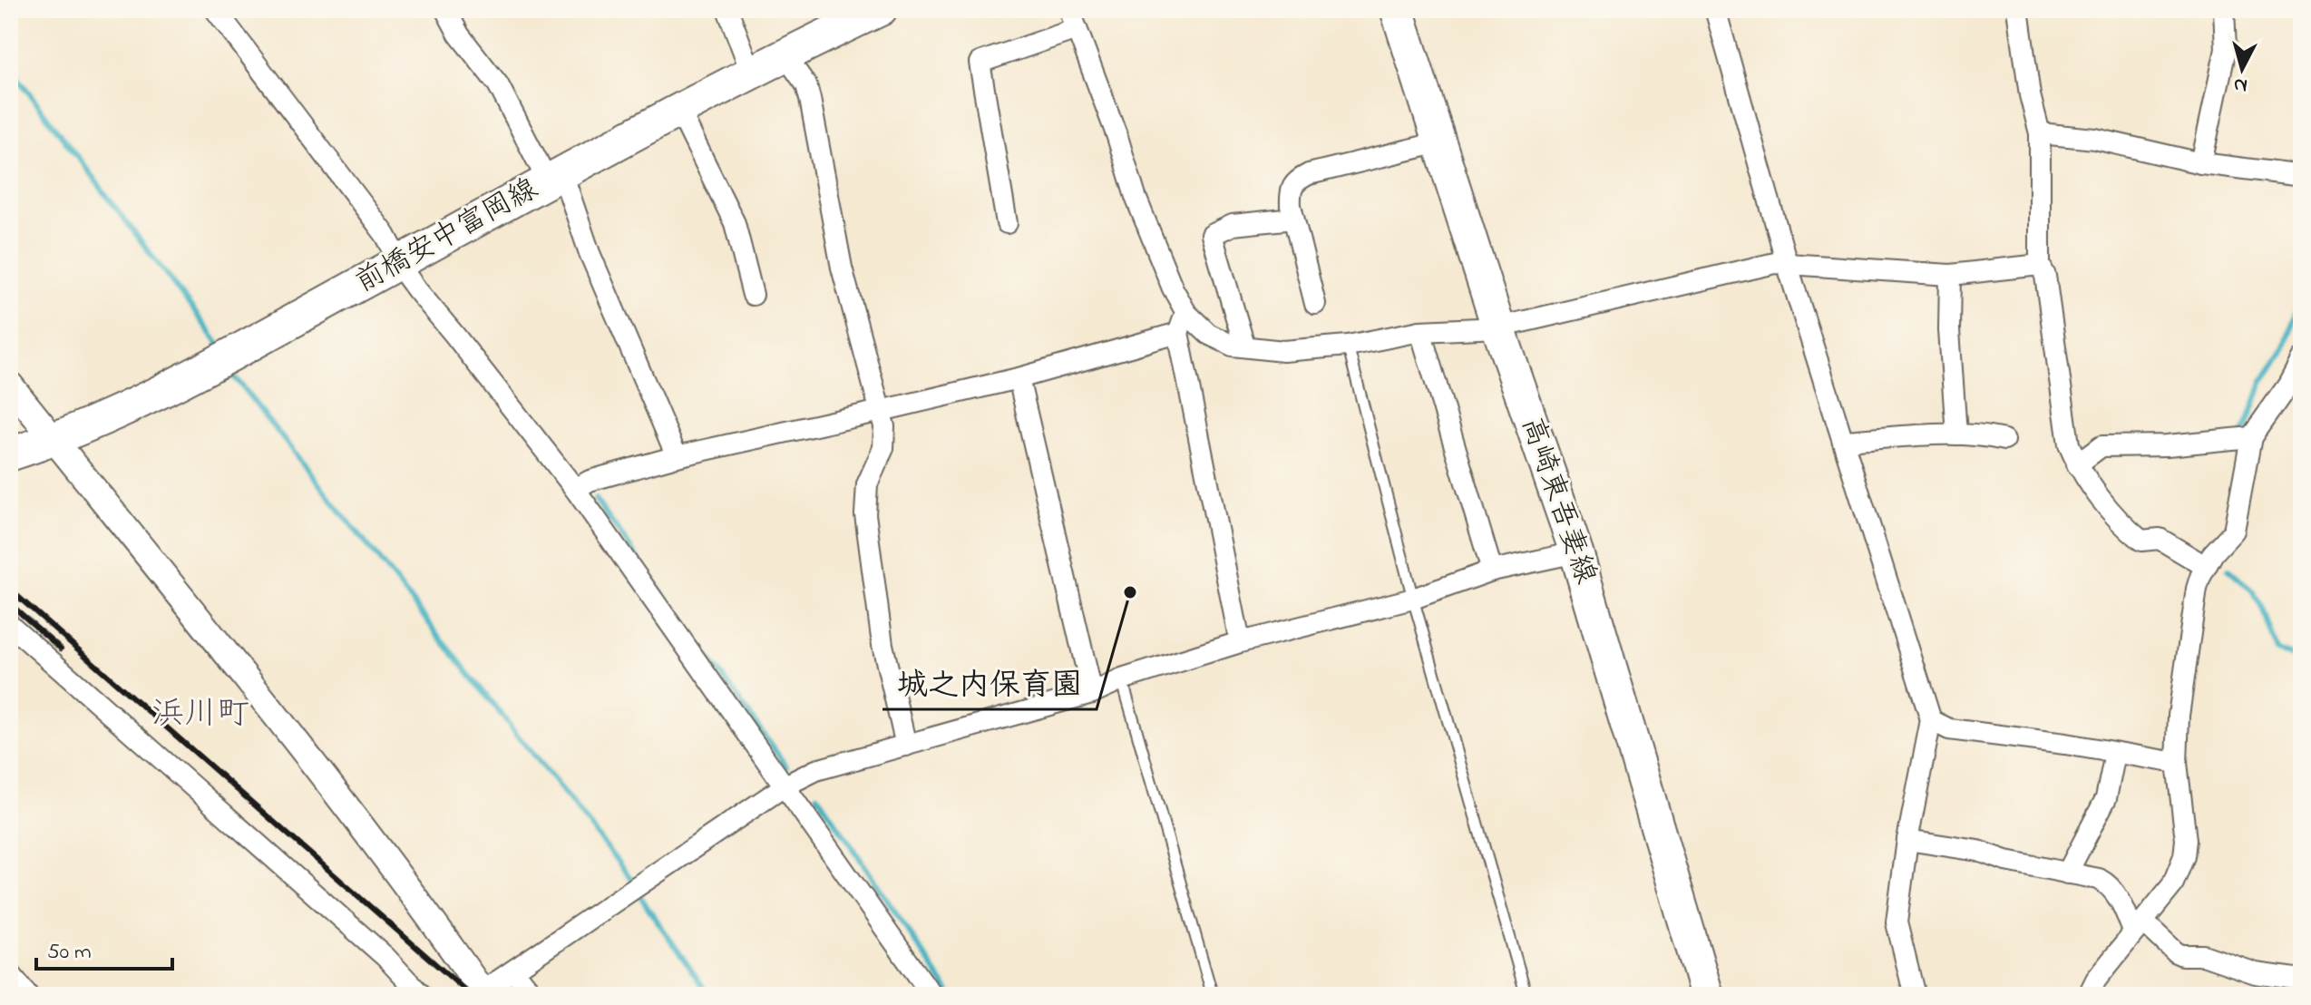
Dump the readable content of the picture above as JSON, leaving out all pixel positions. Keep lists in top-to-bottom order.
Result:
{
  "streets": {
    "main road": ["前橋安中富岡線", "高崎東吾妻線"]
  },
  "districts": ["浜川町"],
  "places": ["城之内保育園"],
  "scale_bar": "50 m",
  "north": "bottom"
}
